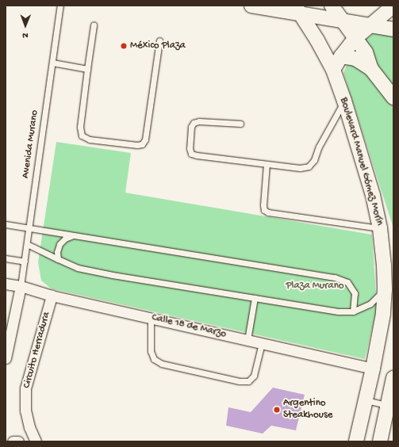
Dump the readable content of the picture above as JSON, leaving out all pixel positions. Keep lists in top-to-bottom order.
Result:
{
  "streets": {
    "main road": ["Boulevard Manuel Gómez Morín"],
    "street": ["Calle 18 de Marzo", "Circuito Herradura"],
    "lane": ["Avenida Murano"]
  },
  "crossings": [
    ["Avenida Murano", "Calle 18 de Marzo"],
    ["Boulevard Manuel Gómez Morín", "Calle 18 de Marzo"],
    ["Calle 18 de Marzo", "Circuito Herradura"]
  ],
  "parks": ["Plaza Murano"],
  "places": ["México Plaza", "Argentino Steakhouse"],
  "north": "bottom"
}
